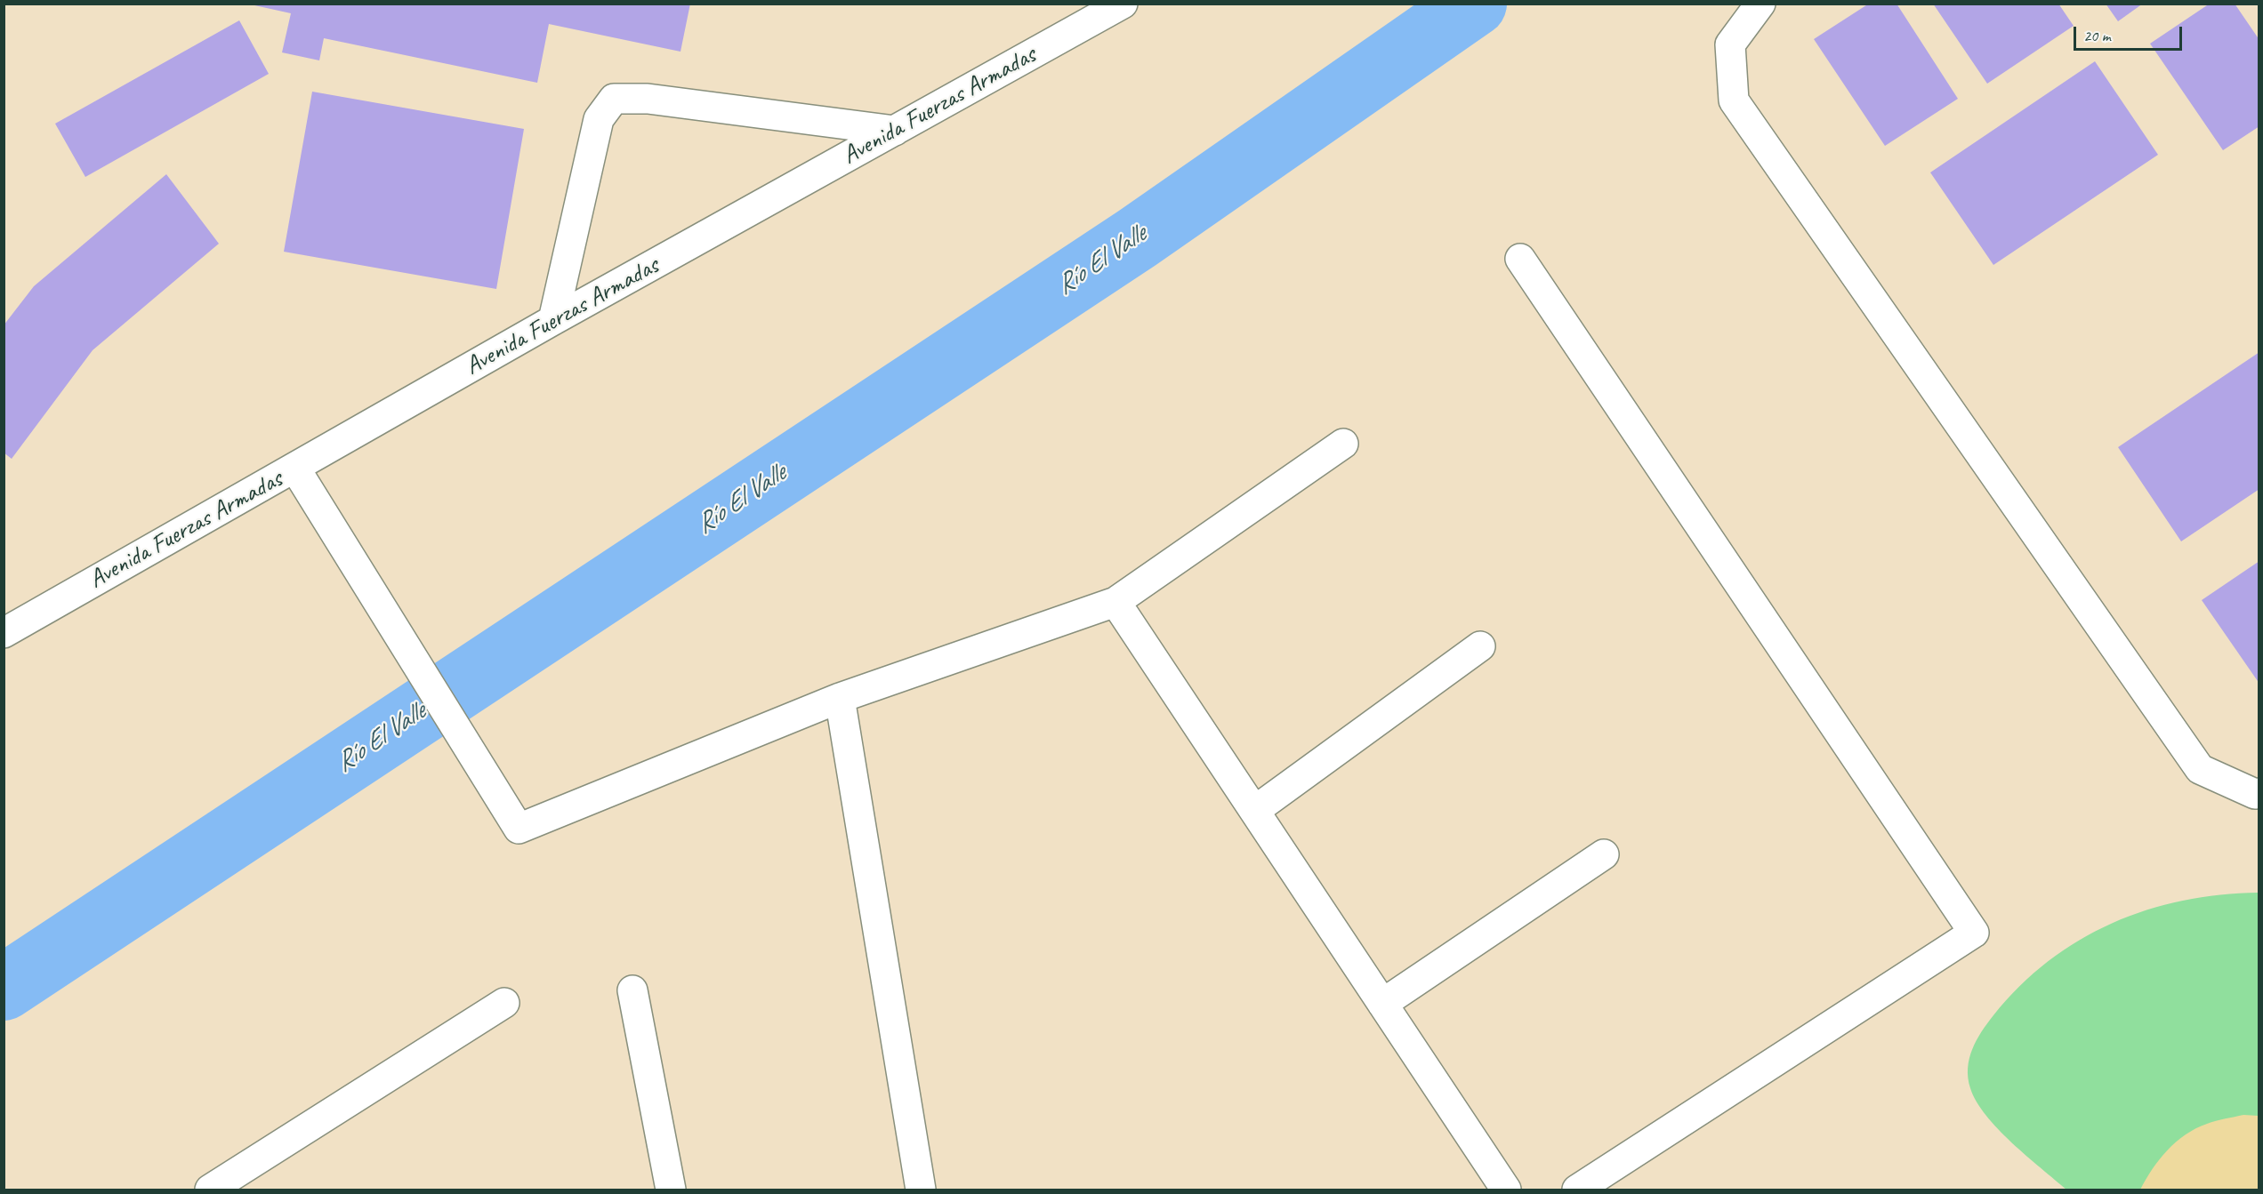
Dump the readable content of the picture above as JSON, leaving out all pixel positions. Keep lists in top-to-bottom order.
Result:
{
  "streets": {
    "street": ["Avenida Fuerzas Armadas"]
  },
  "water": ["Río El Valle"],
  "scale_bar": "20 m"
}
